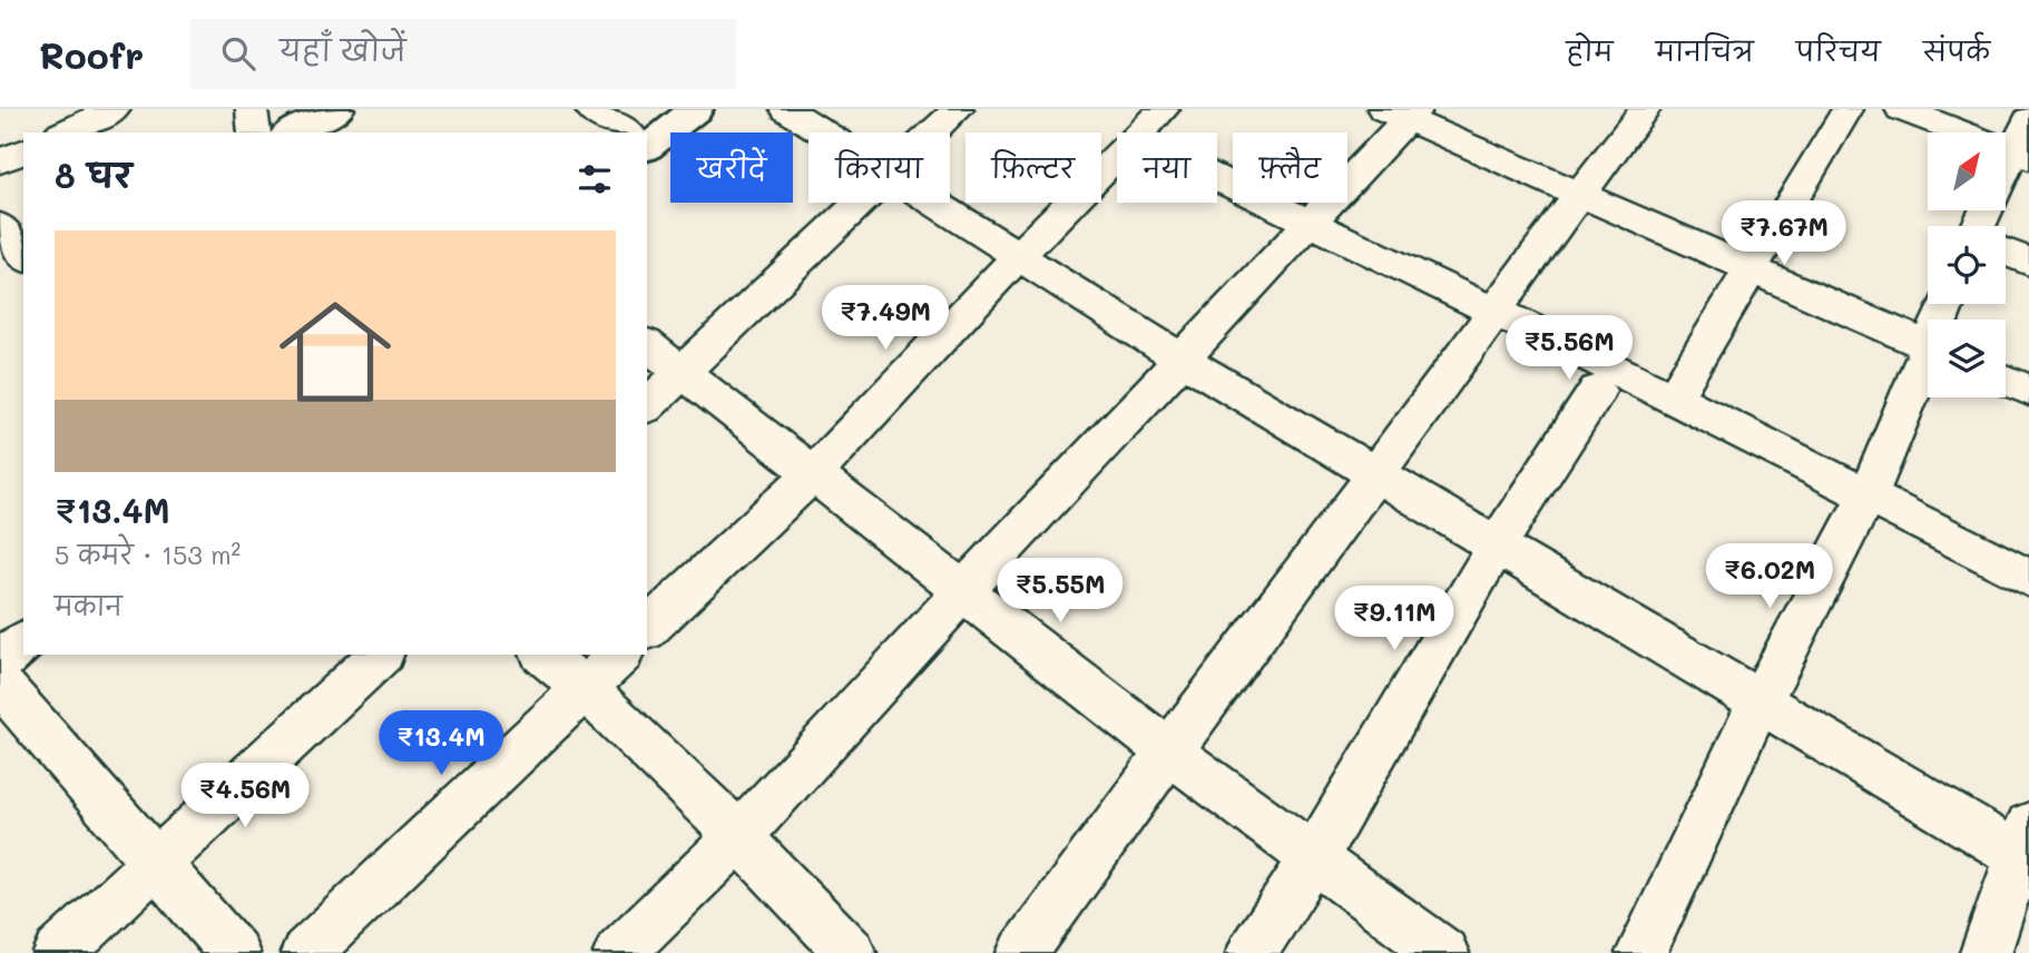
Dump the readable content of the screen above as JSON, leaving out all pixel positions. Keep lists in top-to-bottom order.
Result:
{
  "north": "top right",
  "page": {
    "header": "Roofr",
    "search": "यहाँ खोजें",
    "nav": [
      "होम",
      "मानचित्र",
      "परिचय",
      "संपर्क"
    ],
    "chip": [
      "खरीदें",
      "किराया",
      "फ़िल्टर",
      "नया",
      "फ़्लैट"
    ],
    "heading": "8 घर",
    "price": [
      "₹7.67M",
      "₹7.49M",
      "₹5.56M",
      "₹6.02M",
      "₹5.55M",
      "₹9.11M",
      "₹13.4M",
      "₹4.56M"
    ],
    "list": [
      {
        "name": "₹13.4M",
        "note": "5 कमरे · 153 m² · मकान"
      }
    ]
  }
}
